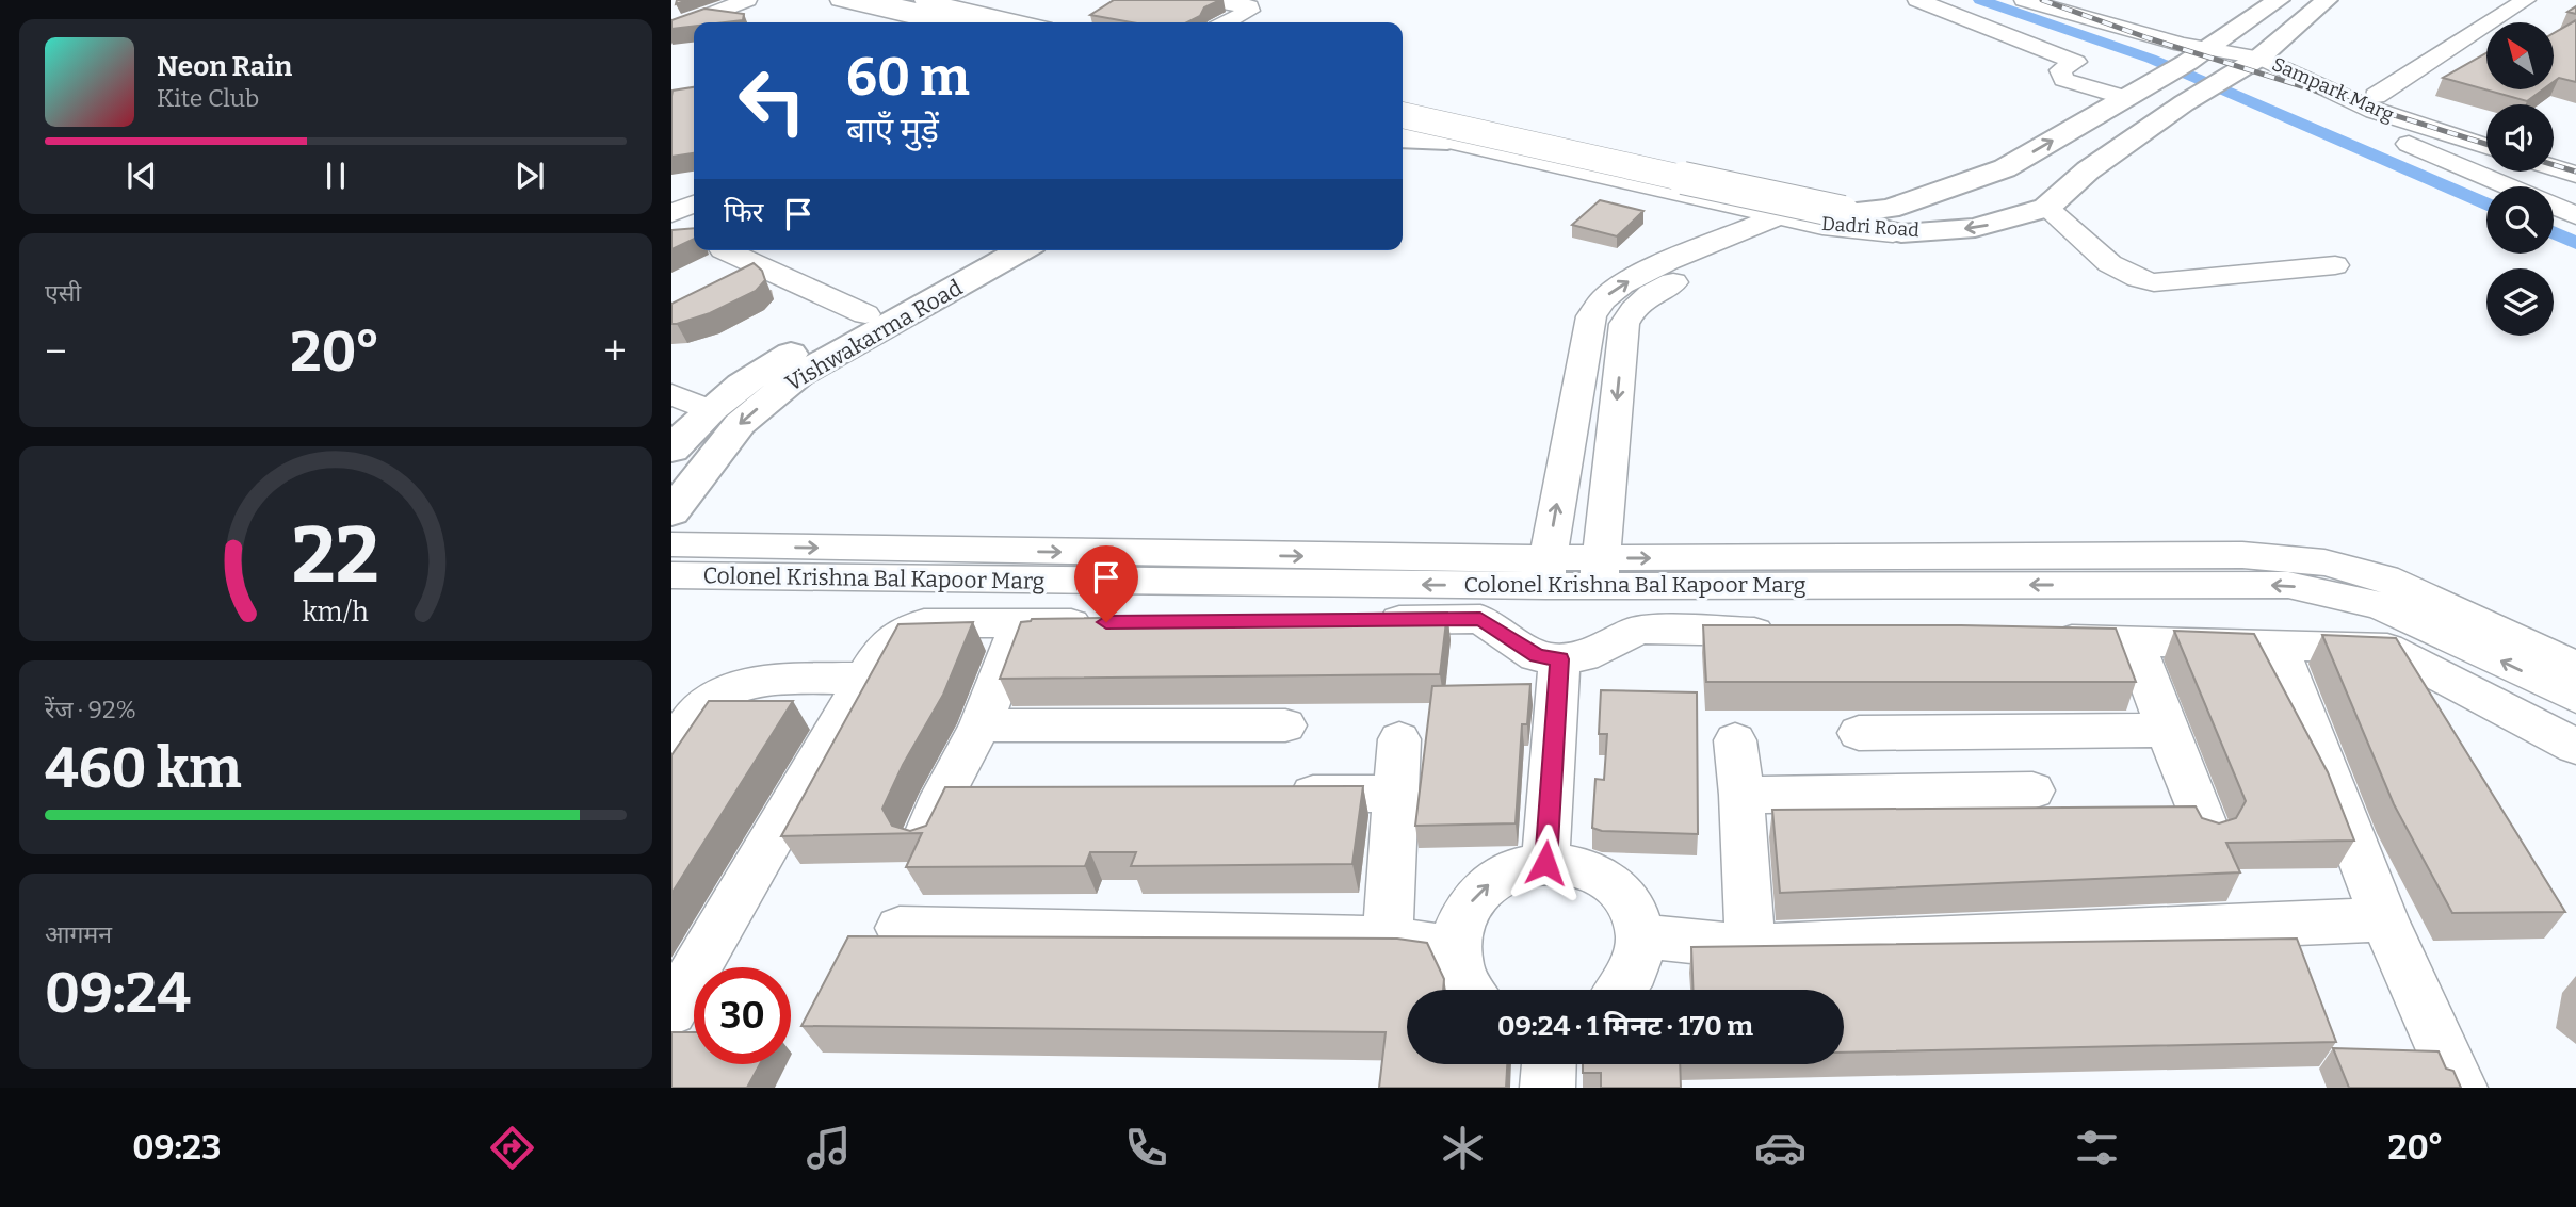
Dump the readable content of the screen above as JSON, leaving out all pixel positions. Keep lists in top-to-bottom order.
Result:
{
  "streets": {
    "main road": ["Dadri Road", "Vishwakarma Road"],
    "street": ["Sampark Marg", "Colonel Krishna Bal Kapoor Marg"]
  },
  "crossings": [
    ["Sampark Marg", "Dadri Road"]
  ],
  "north": "top left",
  "page": {
    "turn": ["60 m", "बाएँ मुड़ें"],
    "song": ["Neon Rain", "Kite Club"],
    "then": "फिर",
    "tile": [
      "एसी",
      ["रेंज · 92%", "460 km"],
      ["आगमन", "09:24"]
    ],
    "heat": ["−", "20°", "+"],
    "limit": "30",
    "trip": "09:24 · 1 मिनट · 170 m",
    "tabs": ["09:23", "20°"],
    "gauge": ["22", "km/h"]
  }
}
